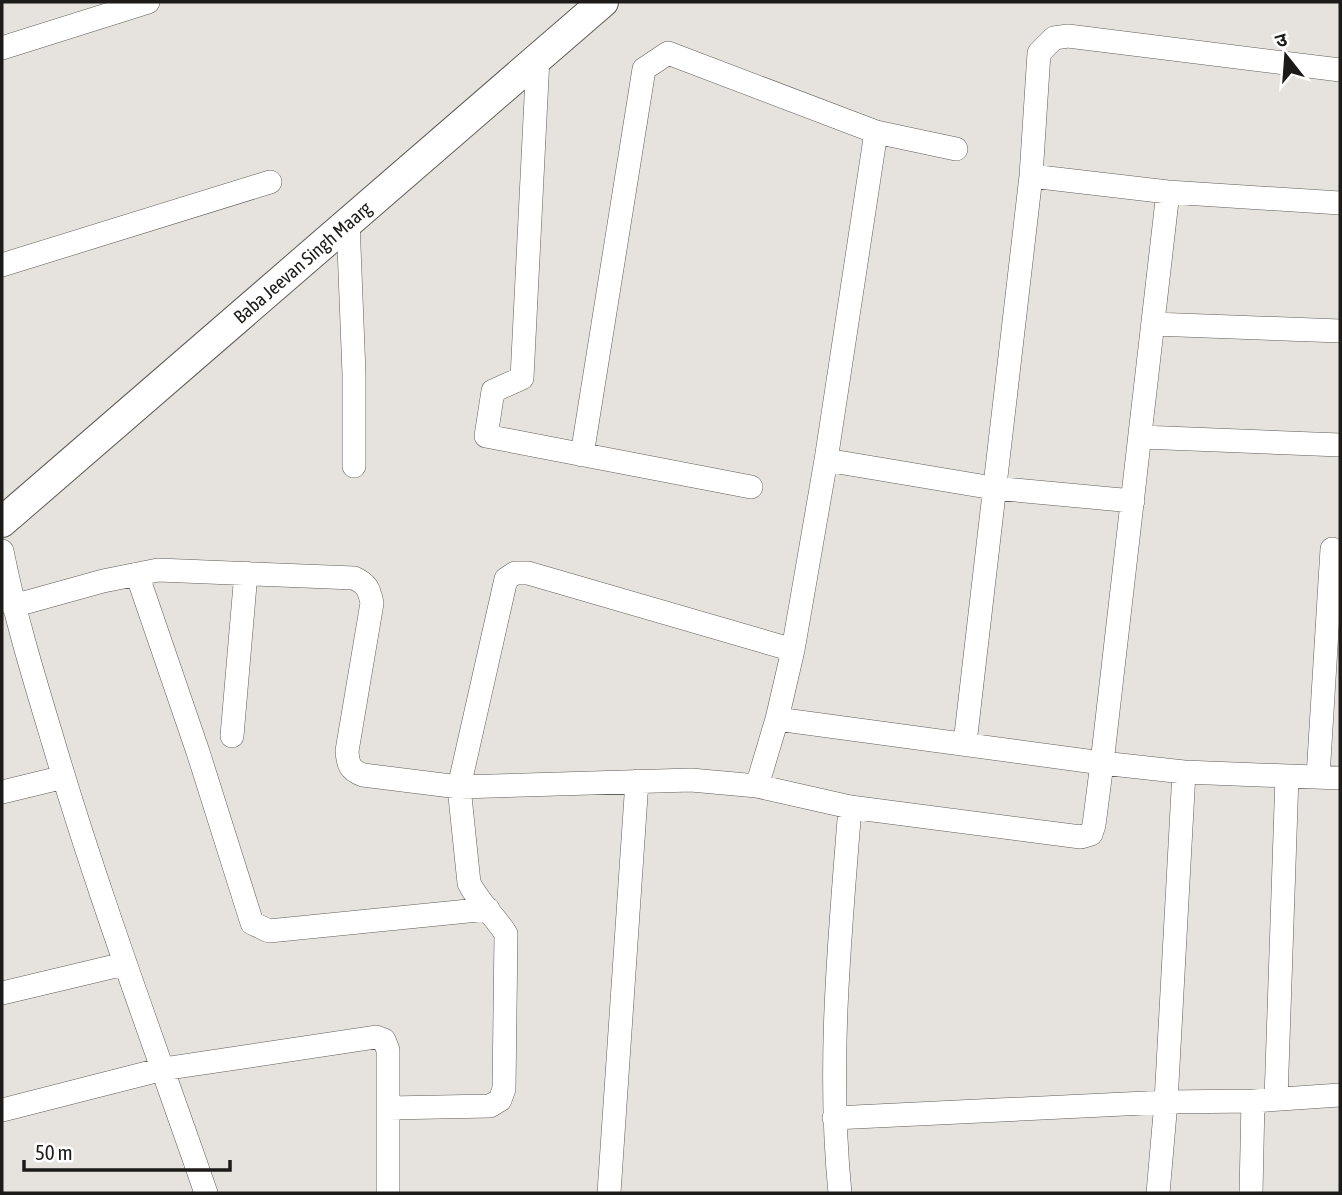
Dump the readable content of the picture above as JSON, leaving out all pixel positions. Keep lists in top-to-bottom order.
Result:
{
  "streets": {
    "street": ["Baba Jeevan Singh Maarg"]
  },
  "scale_bar": "50 m",
  "north": "top"
}
